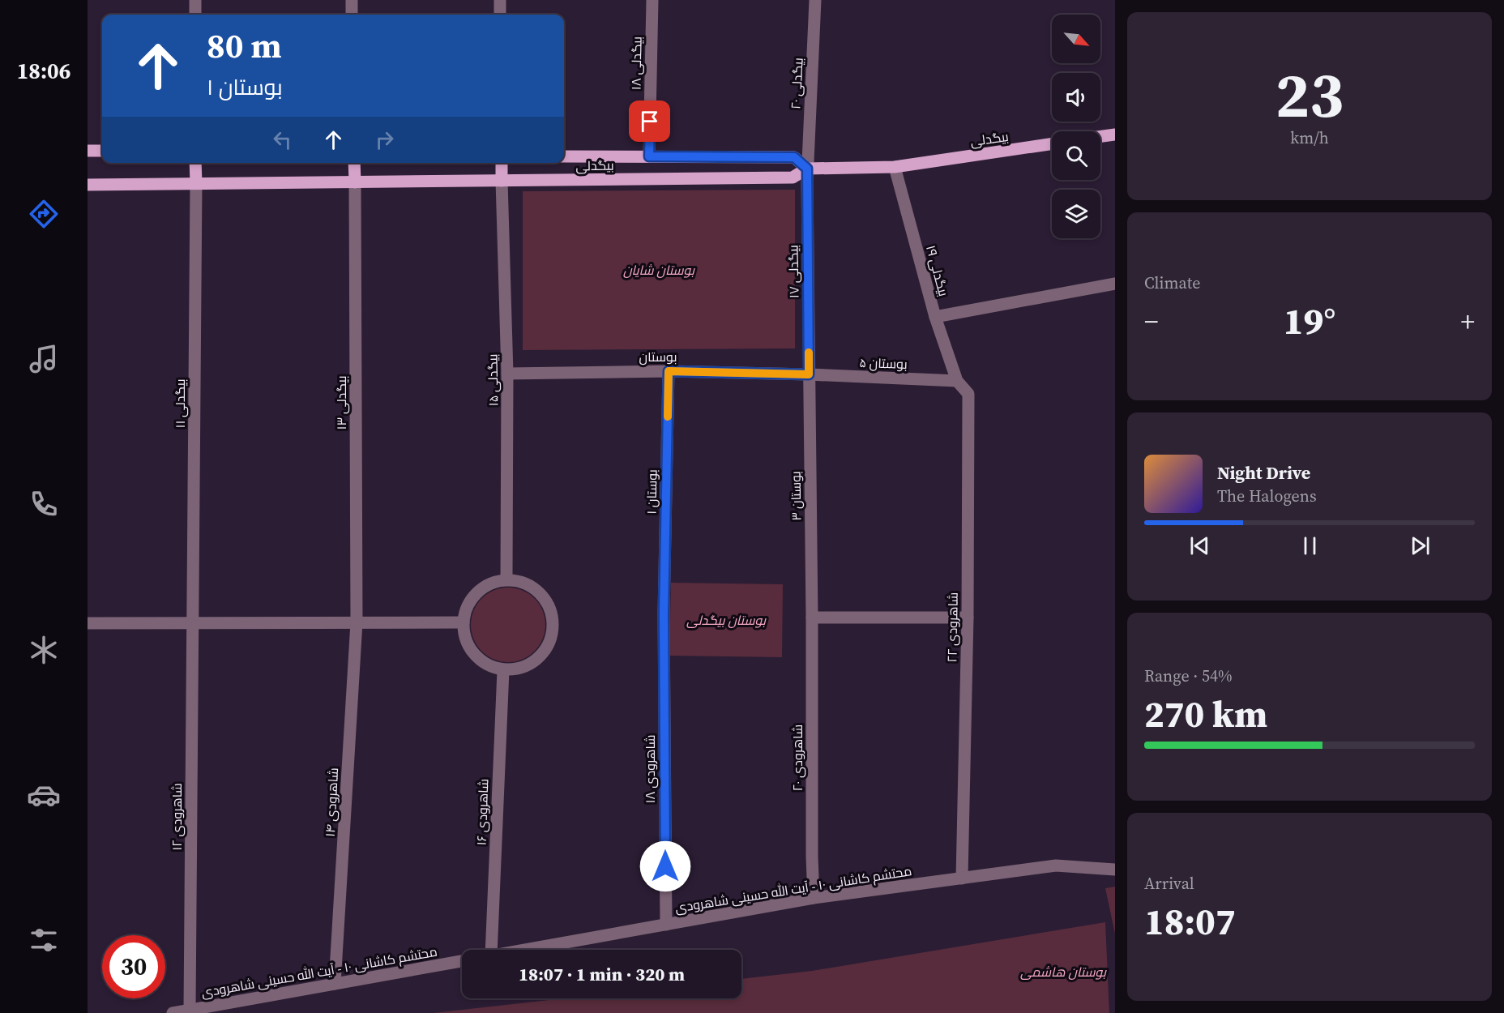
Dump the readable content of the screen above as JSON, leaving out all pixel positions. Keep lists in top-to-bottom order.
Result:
{
  "streets": {
    "main road": ["بیگدلی"],
    "street": [
      "بیگدلی ۱۸",
      "بیگدلی ۲۰",
      "بیگدلی ۱۹",
      "بیگدلی ۱۷",
      "بوستان",
      "بوستان ۵",
      "بیگدلی ۱۵",
      "بیگدلی ۱۳",
      "بیگدلی ۱۱",
      "بوستان ۱",
      "بوستان ۳",
      "شاهرودی ۲۲",
      "شاهرودی ۲۰",
      "شاهرودی ۱۸",
      "شاهرودی ۱۴",
      "شاهرودی ۱۶",
      "شاهرودی ۱۲",
      "محتشم کاشانی ۱۰ - آیت الله حسینی شاهرودی"
    ]
  },
  "crossings": [
    ["بیگدلی ۱۸", "بیگدلی"],
    ["بیگدلی ۲۰", "بیگدلی"],
    ["بیگدلی ۲۰", "بیگدلی ۱۷"],
    ["بیگدلی", "بیگدلی ۱۹"],
    ["بیگدلی", "بیگدلی ۱۷"],
    ["بیگدلی", "بیگدلی ۱۵"],
    ["بیگدلی", "بیگدلی ۱۳"],
    ["بیگدلی", "بیگدلی ۱۱"],
    ["بیگدلی ۱۹", "بوستان ۵"],
    ["بیگدلی ۱۹", "شاهرودی ۲۲"],
    ["بیگدلی ۱۷", "بوستان"],
    ["بیگدلی ۱۷", "بوستان ۵"],
    ["بیگدلی ۱۷", "بوستان ۳"],
    ["بوستان", "بوستان ۵"],
    ["بوستان", "بیگدلی ۱۵"],
    ["بوستان", "بوستان ۱"],
    ["بوستان", "بوستان ۳"],
    ["بوستان ۵", "بوستان ۳"],
    ["بوستان ۵", "شاهرودی ۲۲"],
    ["بیگدلی ۱۵", "شاهرودی ۱۶"],
    ["بیگدلی ۱۳", "شاهرودی ۱۴"],
    ["بیگدلی ۱۱", "شاهرودی ۱۲"],
    ["بوستان ۱", "شاهرودی ۱۸"],
    ["بوستان ۳", "شاهرودی ۲۰"],
    ["شاهرودی ۲۲", "محتشم کاشانی ۱۰ - آیت الله حسینی شاهرودی"],
    ["شاهرودی ۲۰", "محتشم کاشانی ۱۰ - آیت الله حسینی شاهرودی"],
    ["شاهرودی ۱۸", "محتشم کاشانی ۱۰ - آیت الله حسینی شاهرودی"],
    ["شاهرودی ۱۴", "محتشم کاشانی ۱۰ - آیت الله حسینی شاهرودی"],
    ["شاهرودی ۱۲", "محتشم کاشانی ۱۰ - آیت الله حسینی شاهرودی"]
  ],
  "parks": ["بوستان شایان", "بوستان بیگدلی", "بوستان هاشمی"],
  "north": "bottom right",
  "page": {
    "tabs": "18:06",
    "tile": [
      ["23", "km/h"],
      "Climate",
      ["Range · 54%", "270 km"],
      ["Arrival", "18:07"]
    ],
    "turn": ["80 m", "بوستان ۱"],
    "heat": ["−", "19°", "+"],
    "song": ["Night Drive", "The Halogens"],
    "limit": "30",
    "trip": "18:07 · 1 min · 320 m"
  }
}
